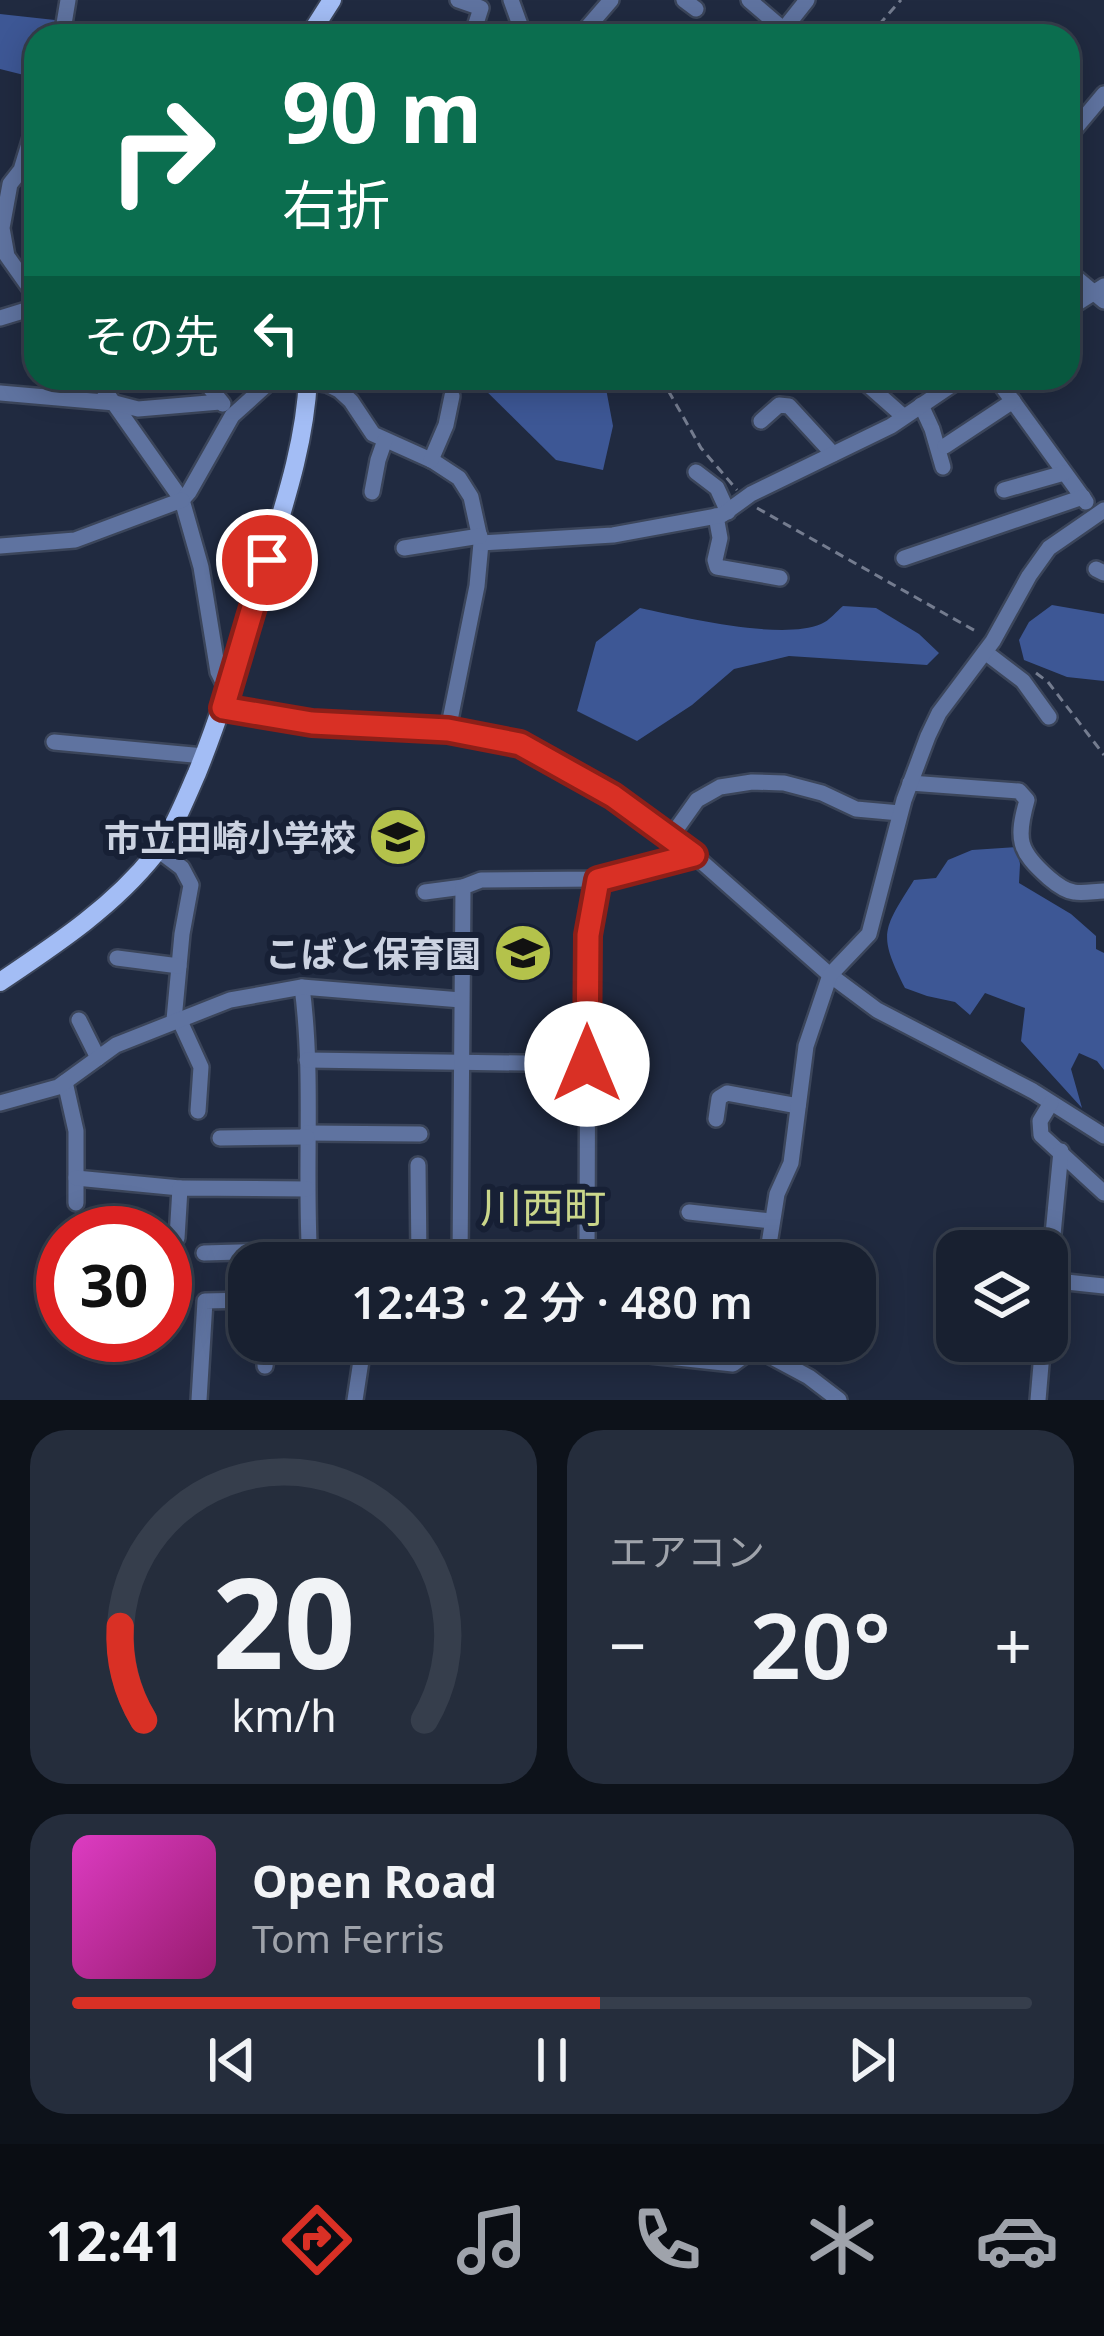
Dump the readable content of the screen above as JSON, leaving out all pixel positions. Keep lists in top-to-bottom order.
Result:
{
  "districts": ["川西町"],
  "places": {
    "school or university": ["市立田崎小学校", "こばと保育園"]
  },
  "page": {
    "turn": ["90 m", "右折"],
    "then": "その先",
    "limit": "30",
    "trip": "12:43 · 2 分 · 480 m",
    "tile": "エアコン",
    "heat": ["−", "20°", "+"],
    "song": ["Open Road", "Tom Ferris"],
    "tabs": "12:41",
    "gauge": ["20", "km/h"]
  }
}
